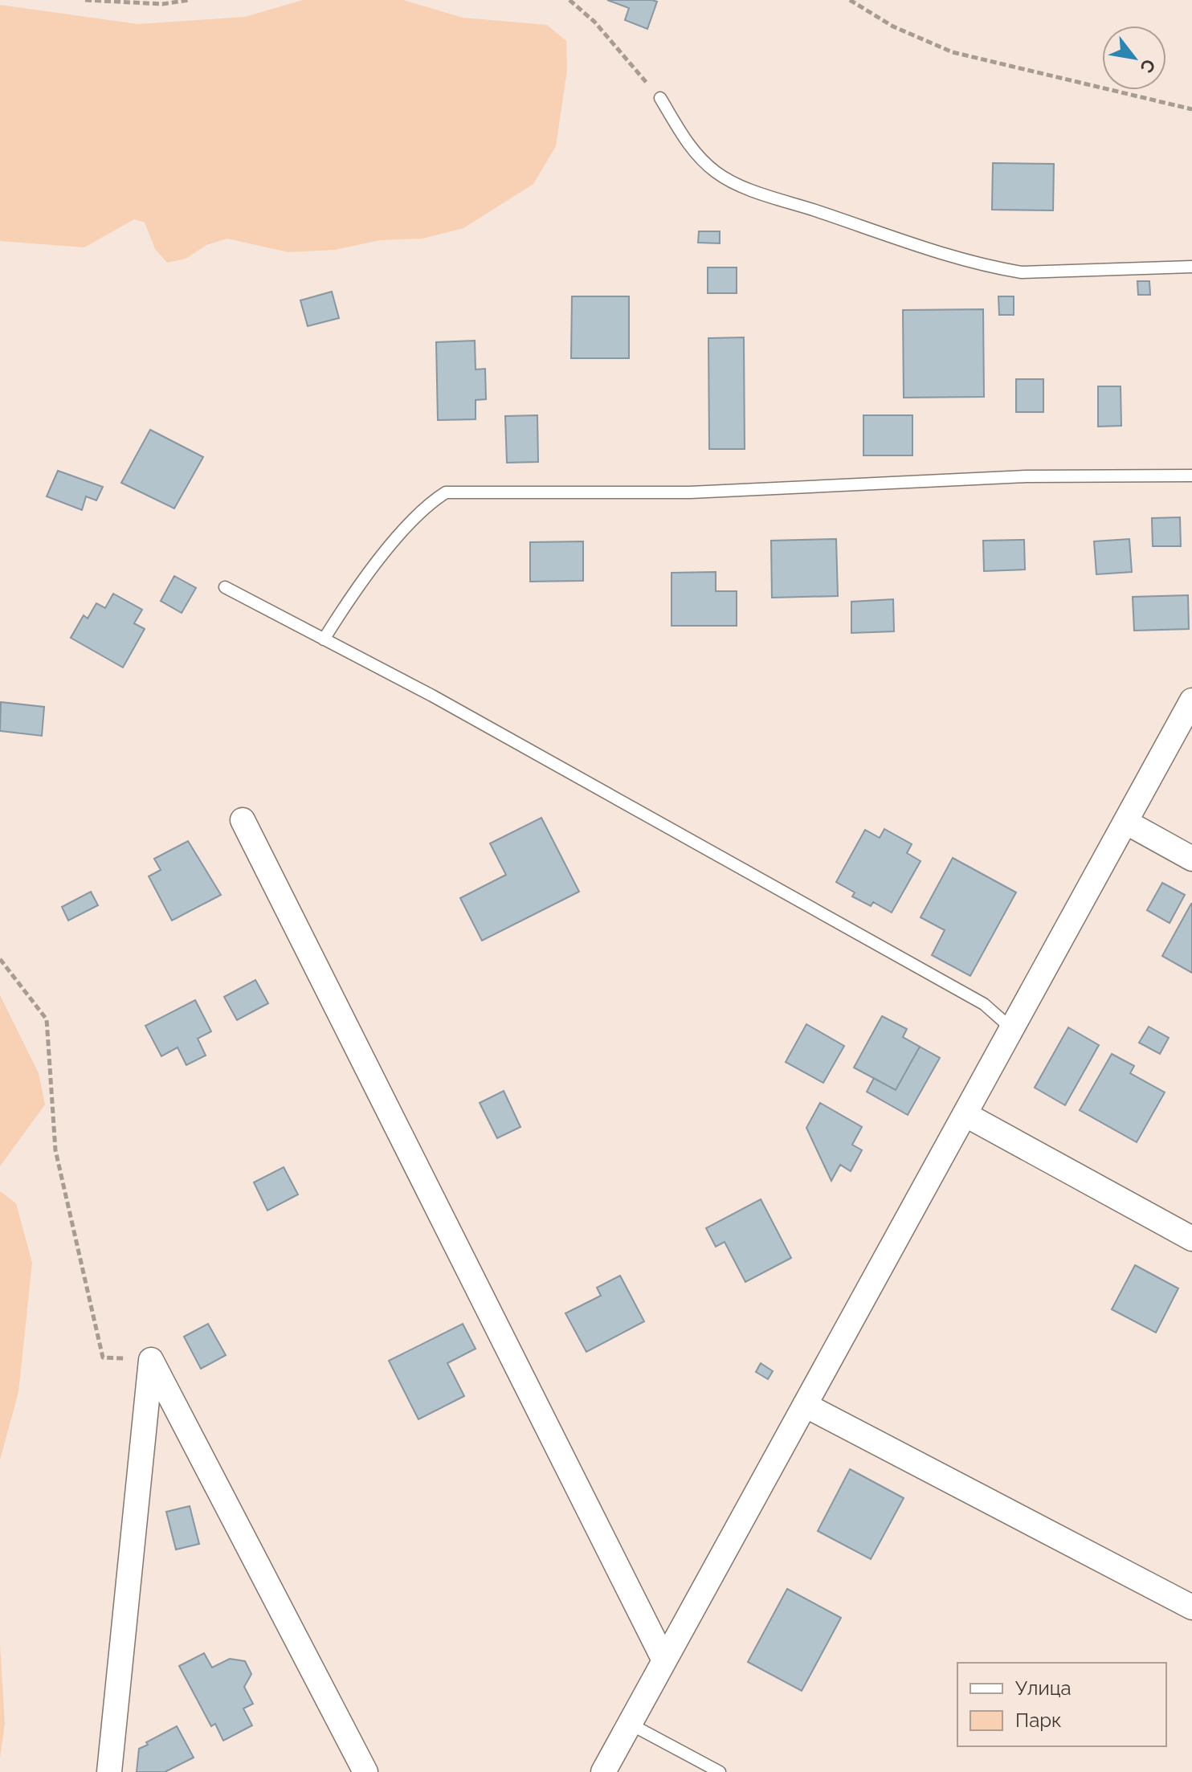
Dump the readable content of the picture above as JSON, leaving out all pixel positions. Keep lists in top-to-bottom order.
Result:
{
  "legend": ["Улица", "Парк"],
  "north": "bottom right"
}
